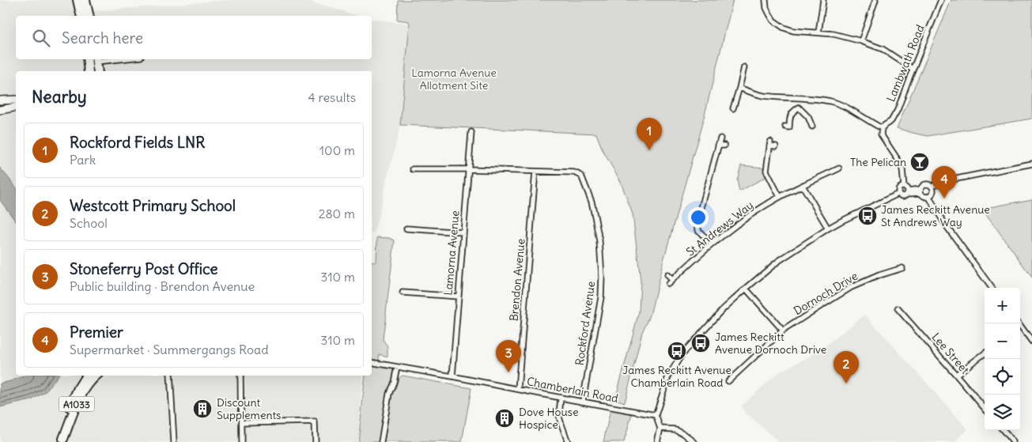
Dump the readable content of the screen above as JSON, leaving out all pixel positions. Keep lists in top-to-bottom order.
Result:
{
  "streets": {
    "highway": ["A1033"],
    "street": [
      "Lambwath Road",
      "St Andrews Way",
      "Lamorna Avenue",
      "Brendon Avenue",
      "Dornoch Drive",
      "Rockford Avenue",
      "Lee Street",
      "Chamberlain Road"
    ]
  },
  "crossings": [
    ["Lamorna Avenue", "Rockford Avenue"],
    ["Lamorna Avenue", "Chamberlain Road"],
    ["Brendon Avenue", "Rockford Avenue"],
    ["Brendon Avenue", "Chamberlain Road"],
    ["Rockford Avenue", "Chamberlain Road"]
  ],
  "parks": ["Lamorna Avenue Allotment Site"],
  "places": {
    "bar": ["The Pelican"],
    "bus stop": ["James Reckitt Avenue St Andrews Way", "James Reckitt Avenue Dornoch Drive", "James Reckitt Avenue Chamberlain Road"],
    "building": ["Discount Supplements", "Dove House Hospice"]
  },
  "page": {
    "search": "Search here",
    "heading": ["Nearby", "4 results"],
    "pins": [
      "1",
      "4",
      "3",
      "2"
    ],
    "list": [
      {
        "mark": "1",
        "name": "Rockford Fields LNR",
        "note": "Park",
        "value": "100 m"
      },
      {
        "mark": "2",
        "name": "Westcott Primary School",
        "note": "School",
        "value": "280 m"
      },
      {
        "mark": "3",
        "name": "Stoneferry Post Office",
        "note": "Public building · Brendon Avenue",
        "value": "310 m"
      },
      {
        "mark": "4",
        "name": "Premier",
        "note": "Supermarket · Summergangs Road",
        "value": "310 m"
      }
    ],
    "map_buttons": ["+", "−"]
  }
}
